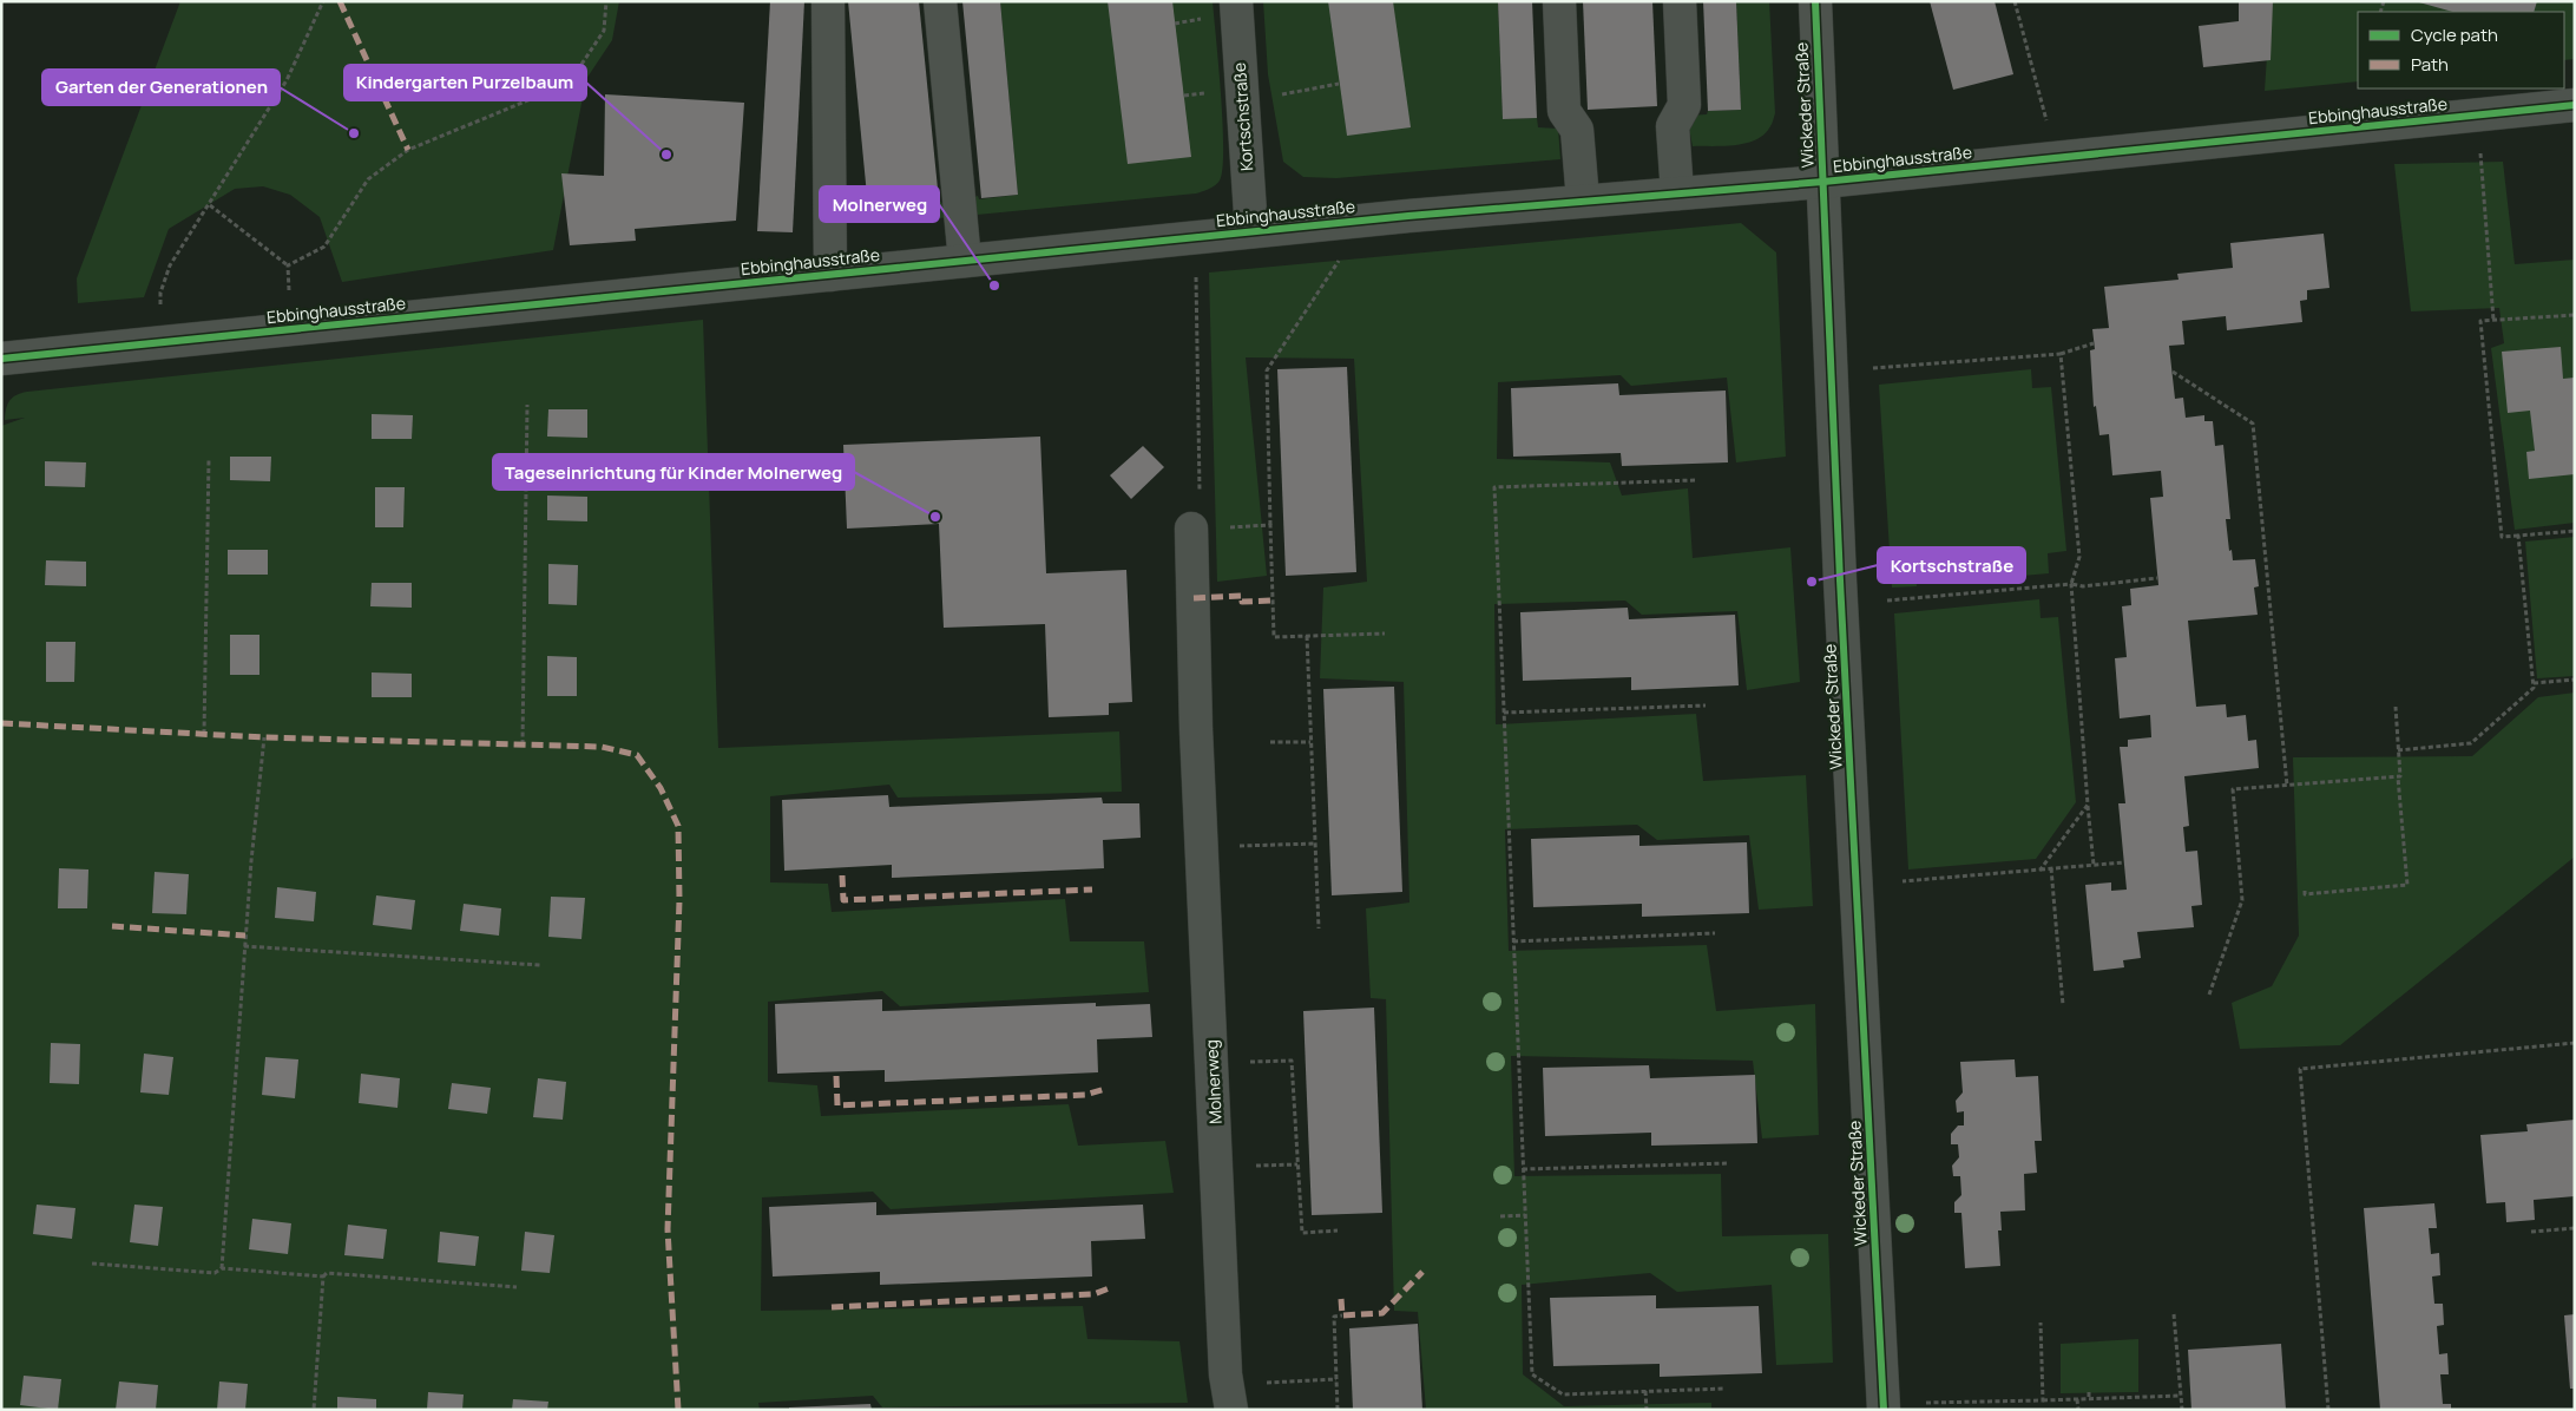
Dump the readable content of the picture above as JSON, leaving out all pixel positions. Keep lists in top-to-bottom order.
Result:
{
  "streets": {
    "street": [
      "Wickeder Straße",
      "Ebbinghausstraße",
      "Kortschstraße",
      "Molnerweg"
    ]
  },
  "crossings": [
    ["Wickeder Straße", "Ebbinghausstraße"],
    ["Ebbinghausstraße", "Kortschstraße"]
  ],
  "places": [
    "Garten der Generationen",
    "Kindergarten Purzelbaum",
    "Molnerweg",
    "Tageseinrichtung für Kinder Molnerweg",
    "Kortschstraße"
  ],
  "legend": ["Cycle path", "Path"]
}
